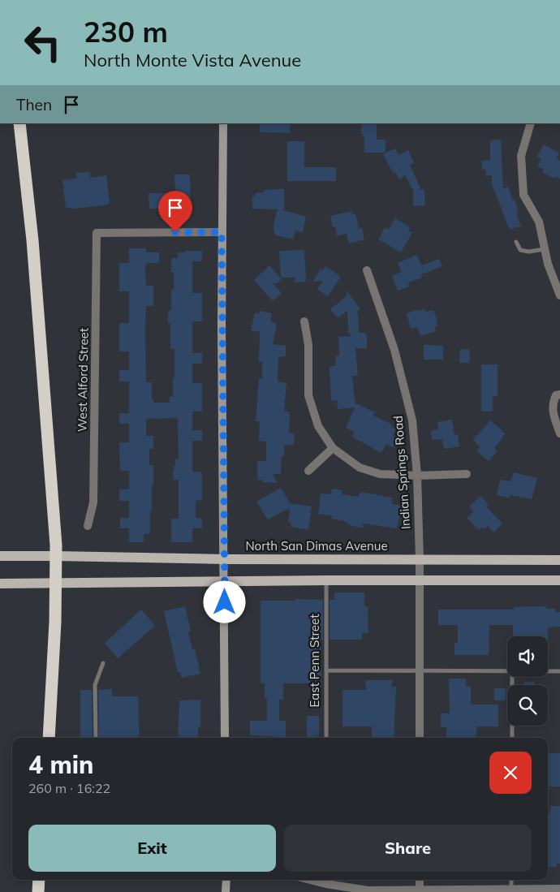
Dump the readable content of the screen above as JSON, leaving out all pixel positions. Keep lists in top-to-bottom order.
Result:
{
  "streets": {
    "main road": ["North San Dimas Avenue"],
    "street": ["West Alford Street", "Indian Springs Road"],
    "lane": ["East Penn Street"]
  },
  "crossings": [
    ["Indian Springs Road", "North San Dimas Avenue"]
  ],
  "page": {
    "turn": ["230 m", "North Monte Vista Avenue"],
    "then": "Then",
    "heading": ["4 min", "260 m · 16:22"],
    "buttons": ["Exit", "Share"]
  }
}
